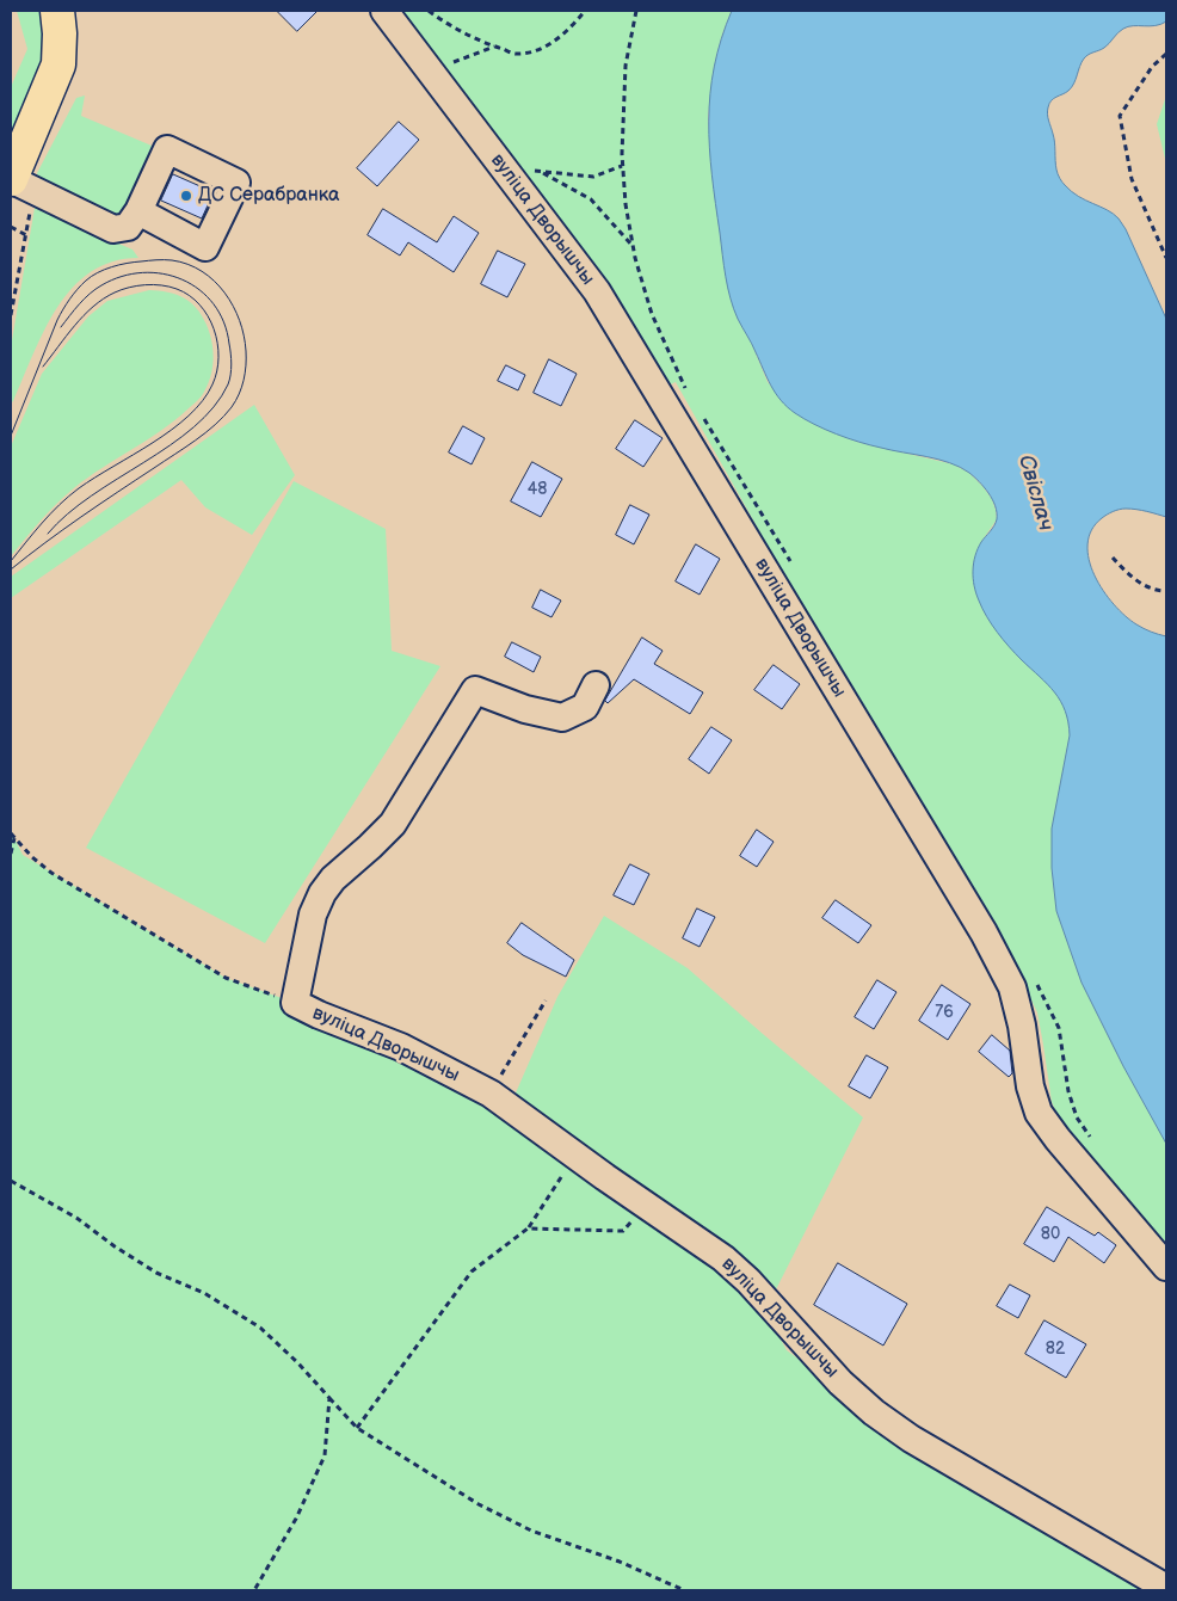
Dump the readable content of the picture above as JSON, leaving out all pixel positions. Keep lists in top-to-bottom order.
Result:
{
  "streets": {
    "street": ["вуліца Дворышчы"]
  },
  "water": ["Свіслач"],
  "places": ["ДС Серабранка"],
  "house_numbers": [
    "48",
    "76",
    "80",
    "82"
  ]
}
